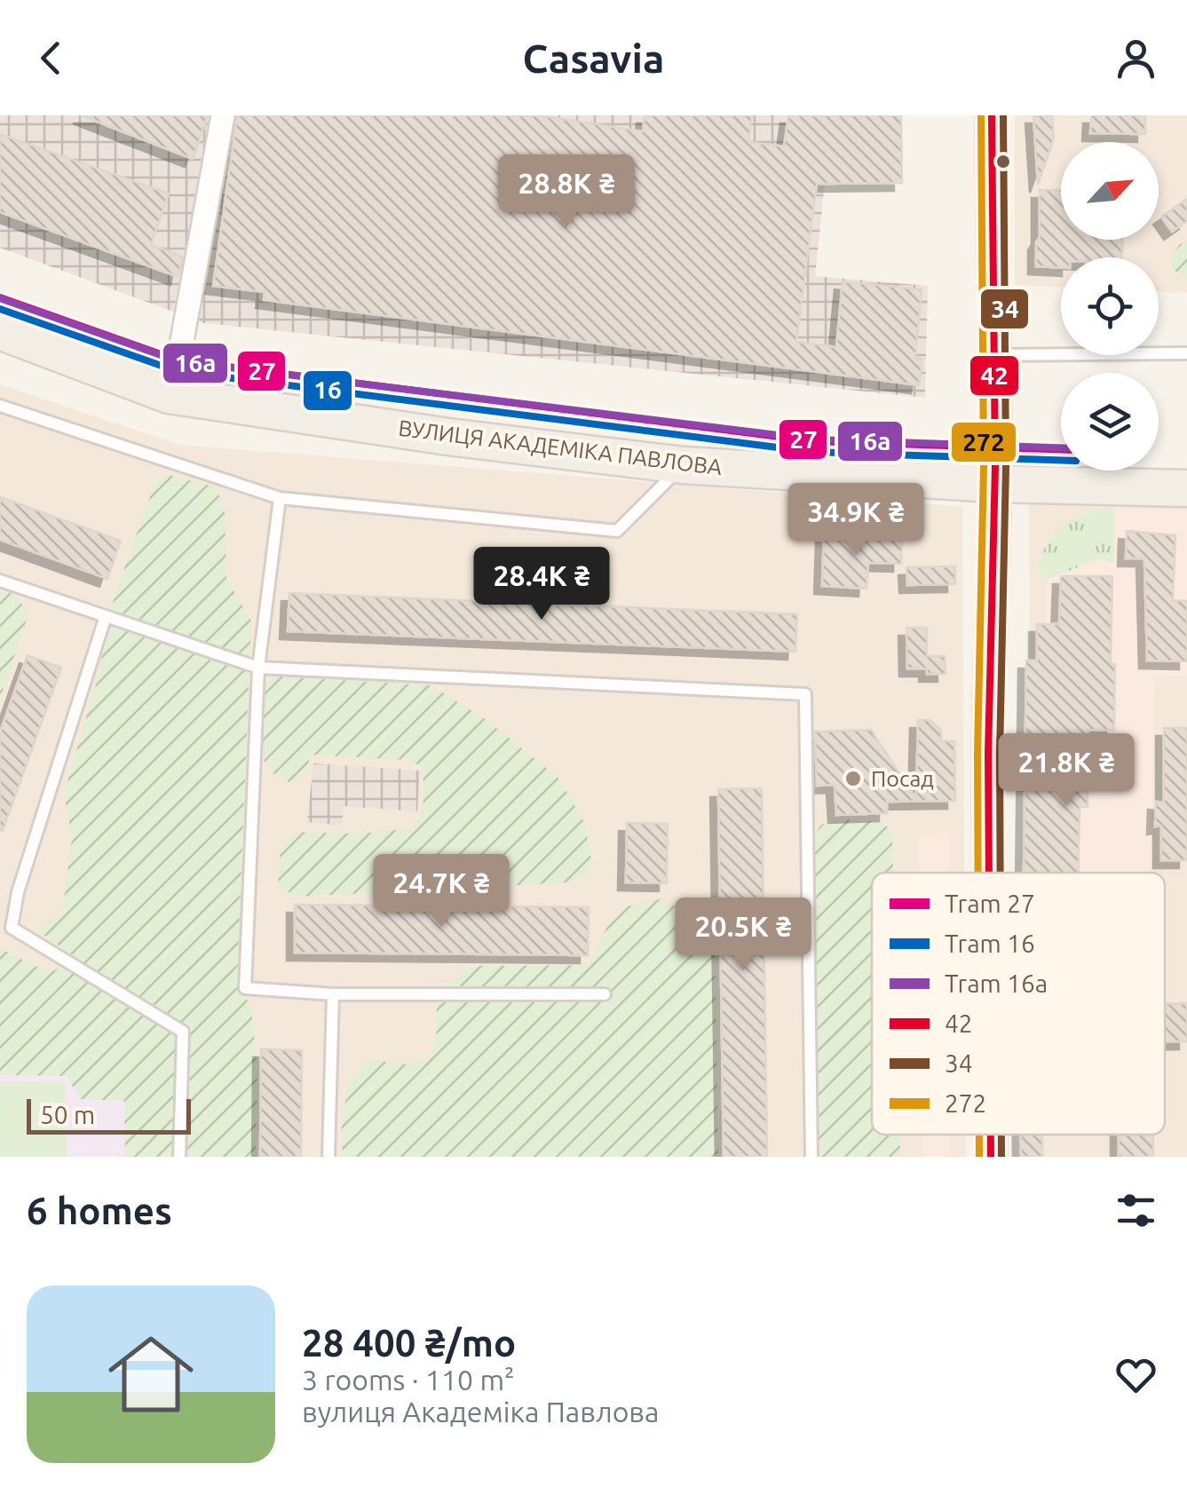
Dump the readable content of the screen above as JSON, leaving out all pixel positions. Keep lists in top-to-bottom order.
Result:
{
  "streets": {
    "main road": ["ВУЛИЦЯ АКАДЕМІКА ПАВЛОВА"]
  },
  "places": ["Посад"],
  "lines": [
    "transit line 42",
    "transit line 34",
    "transit line 272",
    "tram line 27",
    "tram line 16a",
    "tram line 16"
  ],
  "legend": [
    "Tram 27",
    "Tram 16",
    "Tram 16a",
    "42",
    "34",
    "272"
  ],
  "scale_bar": "50 m",
  "north": "top right",
  "page": {
    "header": "Casavia",
    "price": [
      "28.8K ₴",
      "34.9K ₴",
      "28.4K ₴",
      "21.8K ₴",
      "24.7K ₴",
      "20.5K ₴"
    ],
    "scale": "50 m",
    "heading": "6 homes",
    "list": [
      {
        "name": "28 400 ₴/mo",
        "note": "3 rooms · 110 m² · вулиця Академіка Павлова"
      }
    ]
  }
}
